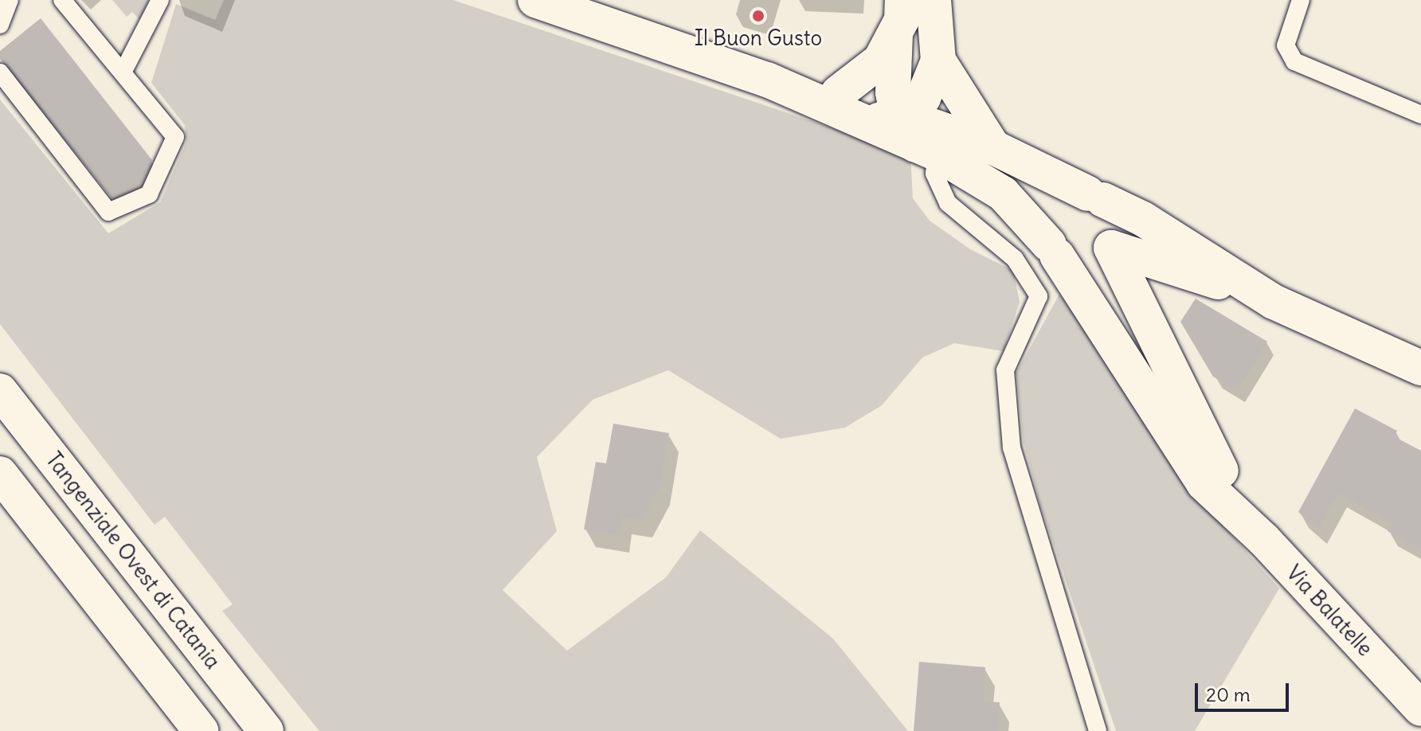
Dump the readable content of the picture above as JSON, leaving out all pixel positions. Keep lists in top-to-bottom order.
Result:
{
  "streets": {
    "main road": ["Tangenziale Ovest di Catania", "Via Balatelle"]
  },
  "places": ["Il Buon Gusto"],
  "scale_bar": "20 m"
}
